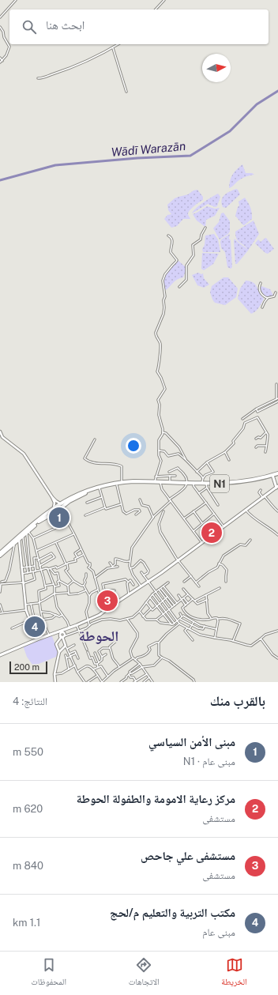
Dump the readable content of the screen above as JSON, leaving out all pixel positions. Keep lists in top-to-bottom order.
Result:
{
  "streets": {
    "highway": ["N1"]
  },
  "districts": ["الحوطة"],
  "water": ["Wādī Warazān"],
  "scale_bar": "200 m",
  "north": "right",
  "page": {
    "search": "ابحث هنا",
    "pins": [
      "1",
      "2",
      "3",
      "4"
    ],
    "scale": "200 m",
    "heading": ["بالقرب منك", "النتائج: 4"],
    "list": [
      {
        "mark": "1",
        "name": "مبنى الأمن السياسي",
        "note": "مبنى عام · N1",
        "value": "550 m"
      },
      {
        "mark": "2",
        "name": "مركز رعاية الامومة والطفولة الحوطة",
        "note": "مستشفى",
        "value": "620 m"
      },
      {
        "mark": "3",
        "name": "مستشفى علي جاحص",
        "note": "مستشفى",
        "value": "840 m"
      },
      {
        "mark": "4",
        "name": "مكتب التربية والتعليم م/لحج",
        "note": "مبنى عام",
        "value": "1.1 km"
      }
    ],
    "nav": ["الخريطة", "الاتجاهات", "المحفوظات"]
  }
}
